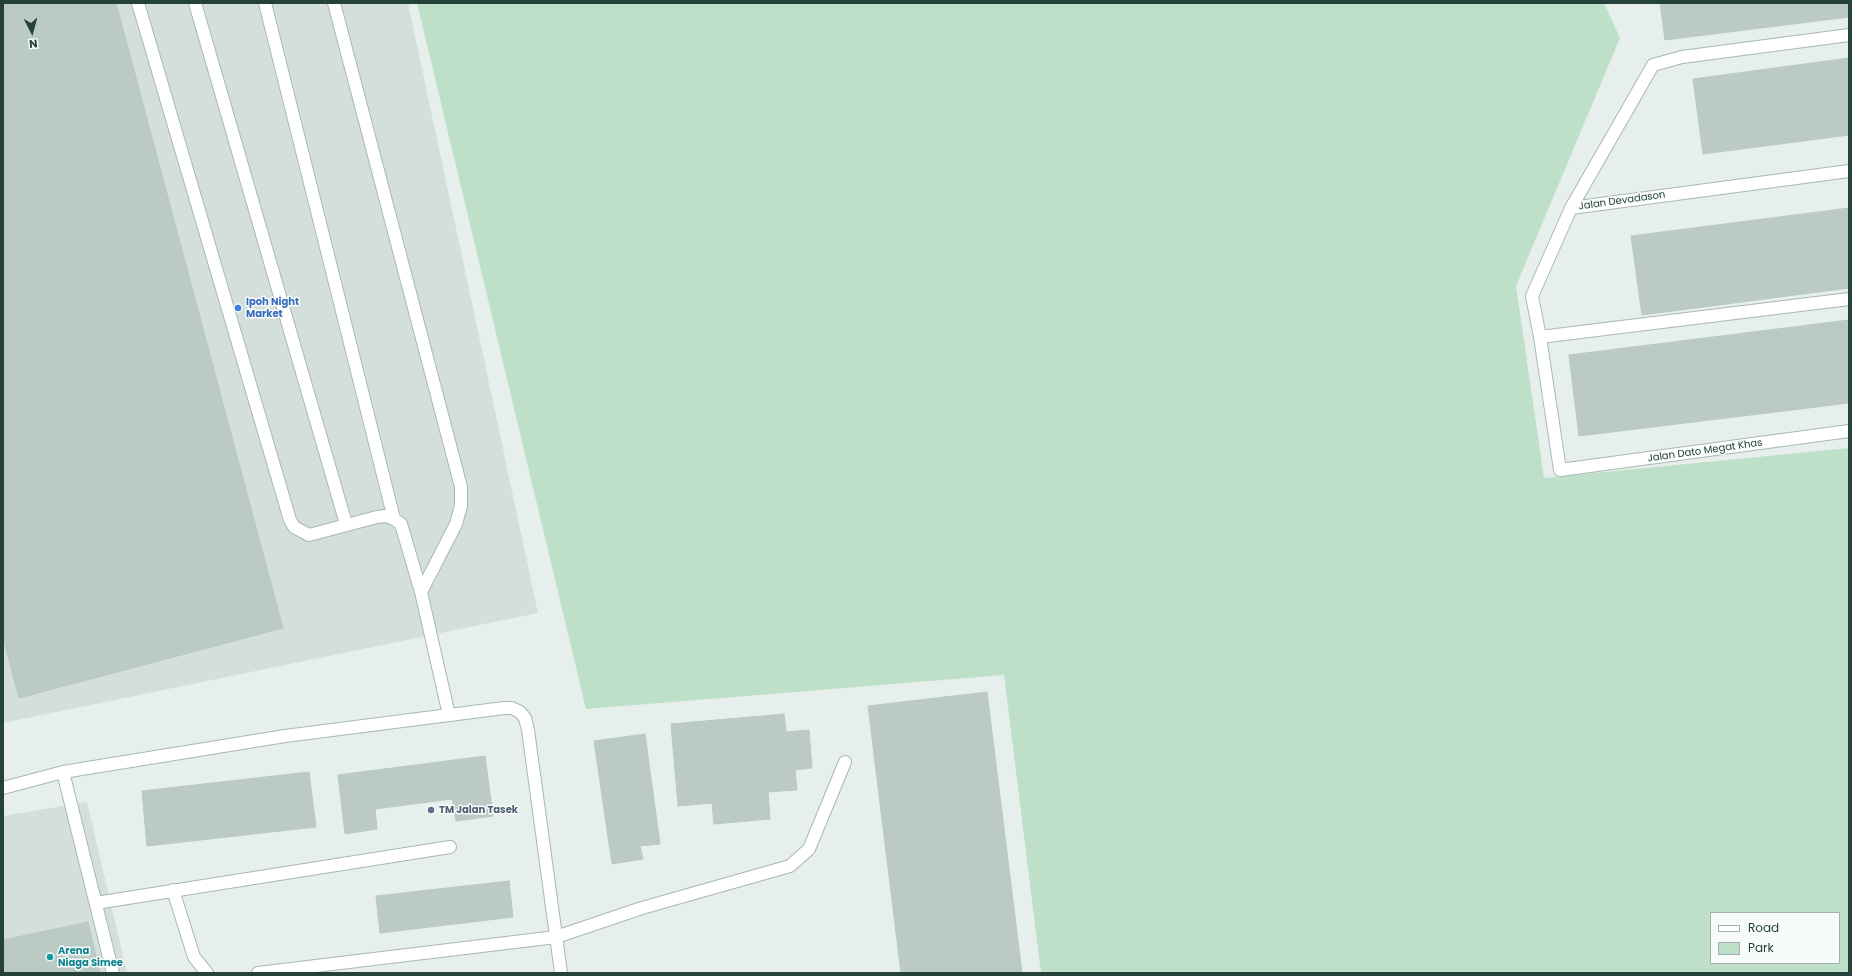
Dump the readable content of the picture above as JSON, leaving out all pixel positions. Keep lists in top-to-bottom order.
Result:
{
  "streets": {
    "street": ["Jalan Devadason", "Jalan Dato Megat Khas"]
  },
  "crossings": [
    ["Jalan Devadason", "Jalan Dato Megat Khas"]
  ],
  "places": ["Ipoh Night Market", "TM Jalan Tasek", "Arena Niaga Simee"],
  "legend": ["Road", "Park"],
  "north": "bottom"
}
